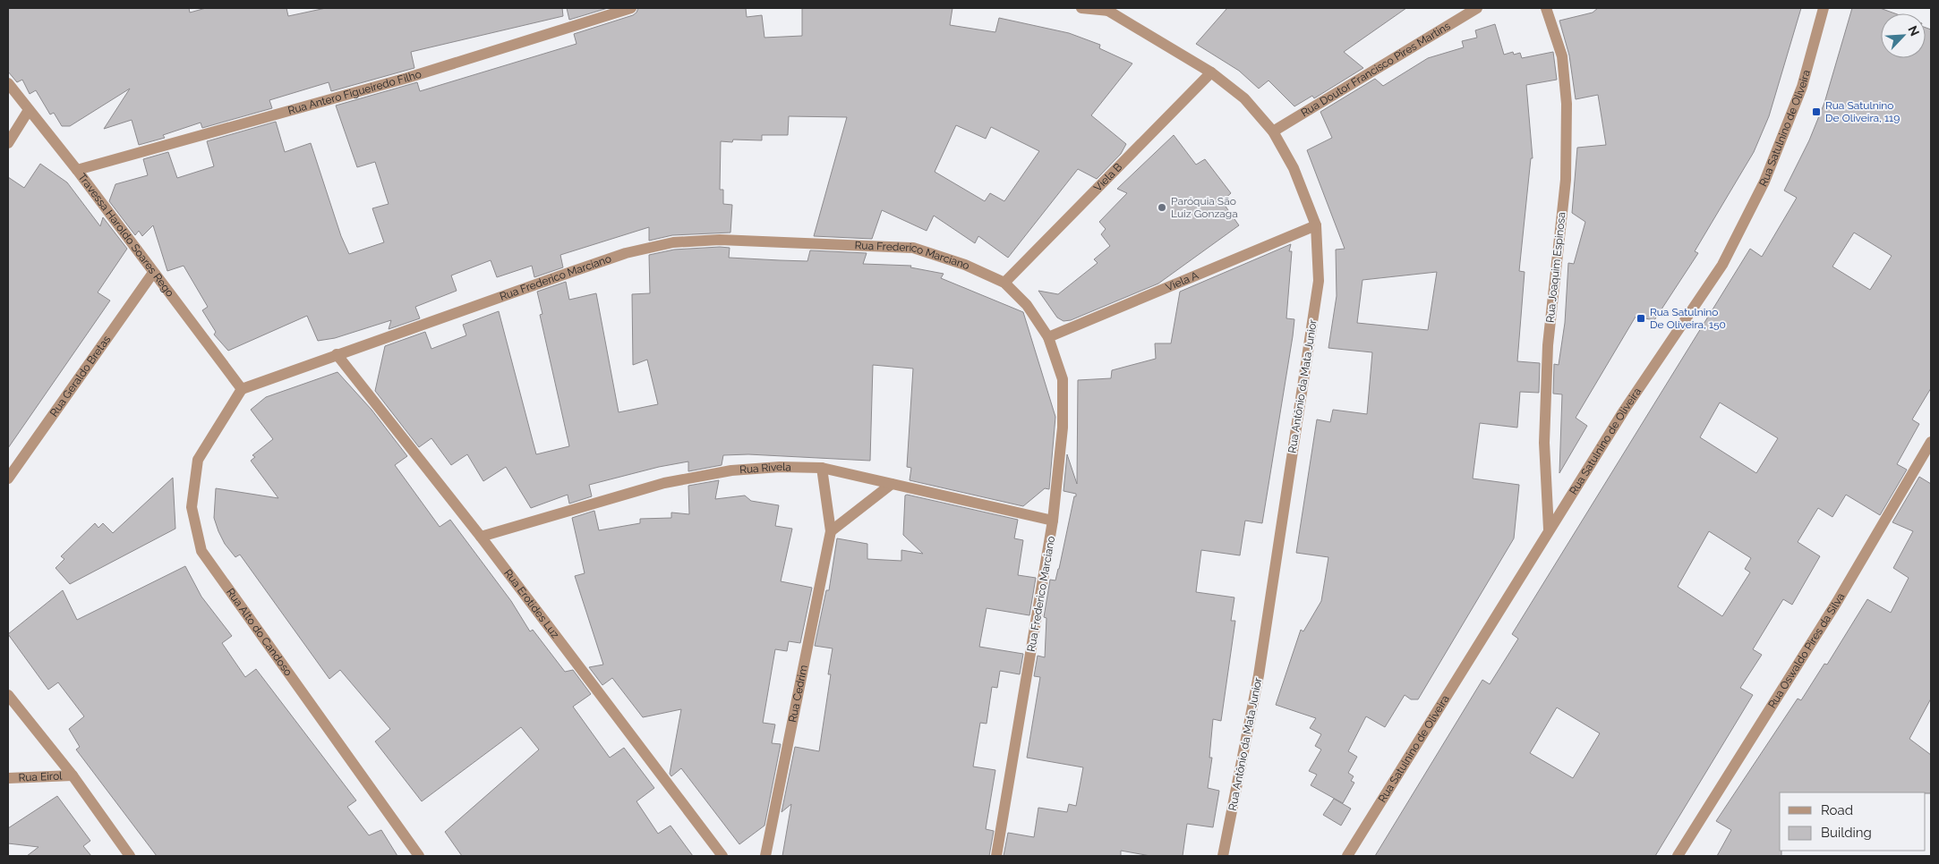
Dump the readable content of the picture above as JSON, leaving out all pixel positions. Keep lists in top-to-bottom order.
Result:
{
  "streets": {
    "street": [
      "Rua Doutor Francisco Pires Martins",
      "Rua Antero Figueiredo Filho",
      "Rua Satulnino de Oliveira",
      "Viela B",
      "Travessa Haroldo Soares Rego",
      "Rua Frederico Marciano",
      "Rua Joaquim Espinosa",
      "Viela A",
      "Rua Geraldo Bretas",
      "Rua Antônio da Mata Junior",
      "Rua Rivela",
      "Rua Erotides Luz",
      "Rua Alto do Candoso",
      "Rua Oswaldo Pires da Silva",
      "Rua Cedrim",
      "Rua Eirol"
    ]
  },
  "crossings": [
    ["Rua Doutor Francisco Pires Martins", "Rua Antônio da Mata Junior"],
    ["Rua Antero Figueiredo Filho", "Travessa Haroldo Soares Rego"],
    ["Rua Satulnino de Oliveira", "Rua Joaquim Espinosa"],
    ["Viela B", "Rua Frederico Marciano"],
    ["Viela B", "Rua Antônio da Mata Junior"],
    ["Travessa Haroldo Soares Rego", "Rua Frederico Marciano"],
    ["Travessa Haroldo Soares Rego", "Rua Geraldo Bretas"],
    ["Travessa Haroldo Soares Rego", "Rua Alto do Candoso"],
    ["Rua Frederico Marciano", "Viela A"],
    ["Rua Frederico Marciano", "Rua Rivela"],
    ["Rua Frederico Marciano", "Rua Erotides Luz"],
    ["Rua Frederico Marciano", "Rua Alto do Candoso"],
    ["Viela A", "Rua Antônio da Mata Junior"],
    ["Rua Rivela", "Rua Erotides Luz"],
    ["Rua Rivela", "Rua Cedrim"]
  ],
  "places": {
    "transit": ["Rua Satulnino De Oliveira, 119", "Rua Satulnino De Oliveira, 150"],
    "other": ["Paróquia São Luiz Gonzaga"]
  },
  "legend": ["Road", "Building"],
  "north": "top right"
}
